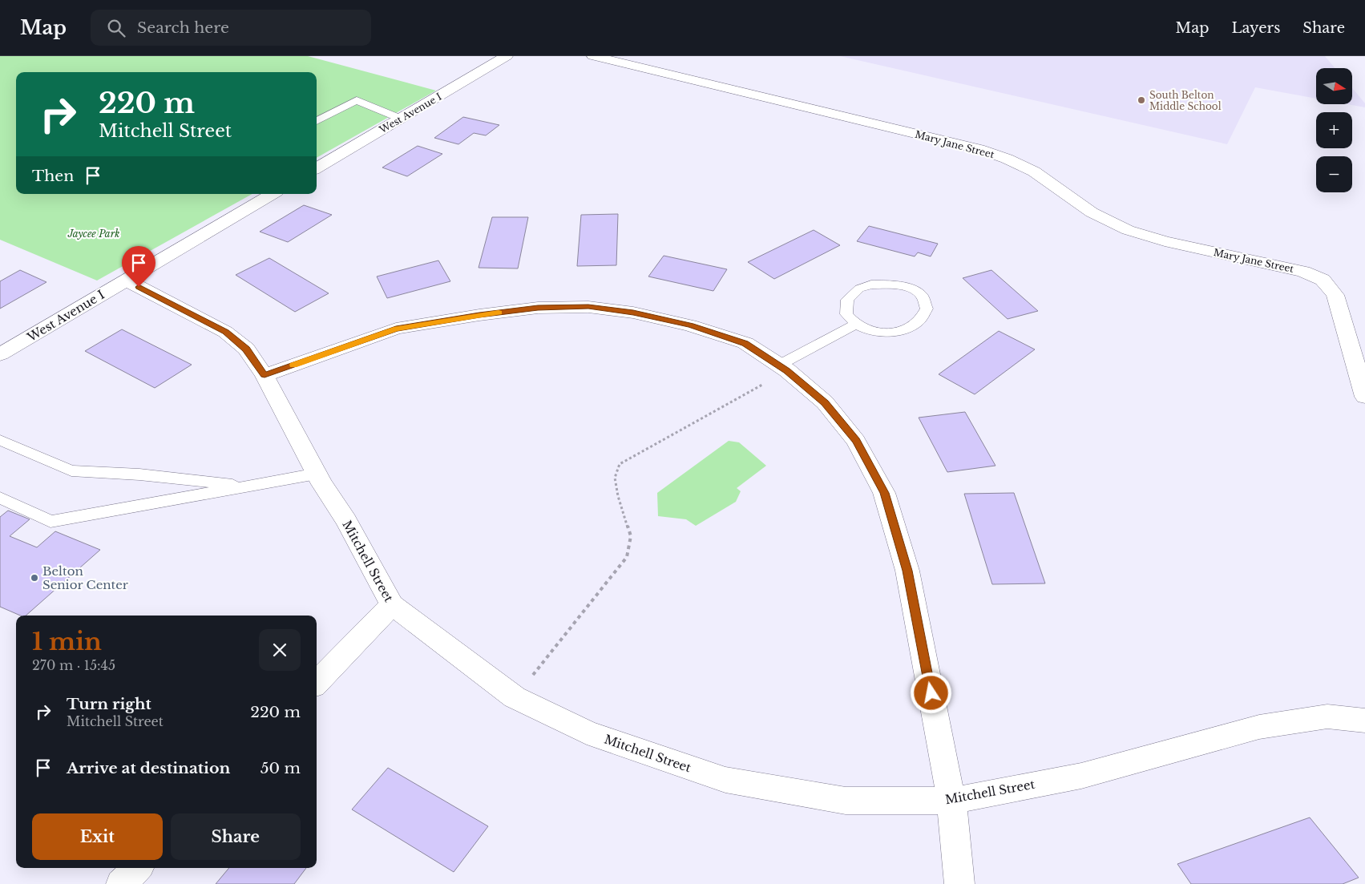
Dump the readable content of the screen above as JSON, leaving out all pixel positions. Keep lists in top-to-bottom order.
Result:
{
  "streets": {
    "street": ["West Avenue I", "Mary Jane Street", "Mitchell Street"]
  },
  "crossings": [
    ["West Avenue I", "Mitchell Street"]
  ],
  "parks": ["Jaycee Park"],
  "places": ["South Belton Middle School", "Belton Senior Center"],
  "north": "right",
  "page": {
    "header": "Map",
    "search": "Search here",
    "nav": ["Map", "Layers", "Share"],
    "map_buttons": ["+", "−"],
    "turn": ["220 m", "Mitchell Street"],
    "then": "Then",
    "heading": ["1 min", "270 m · 15:45"],
    "list": [
      {
        "name": "Turn right",
        "note": "Mitchell Street",
        "value": "220 m"
      },
      {
        "name": "Arrive at destination",
        "value": "50 m"
      }
    ],
    "buttons": ["Exit", "Share"]
  }
}
